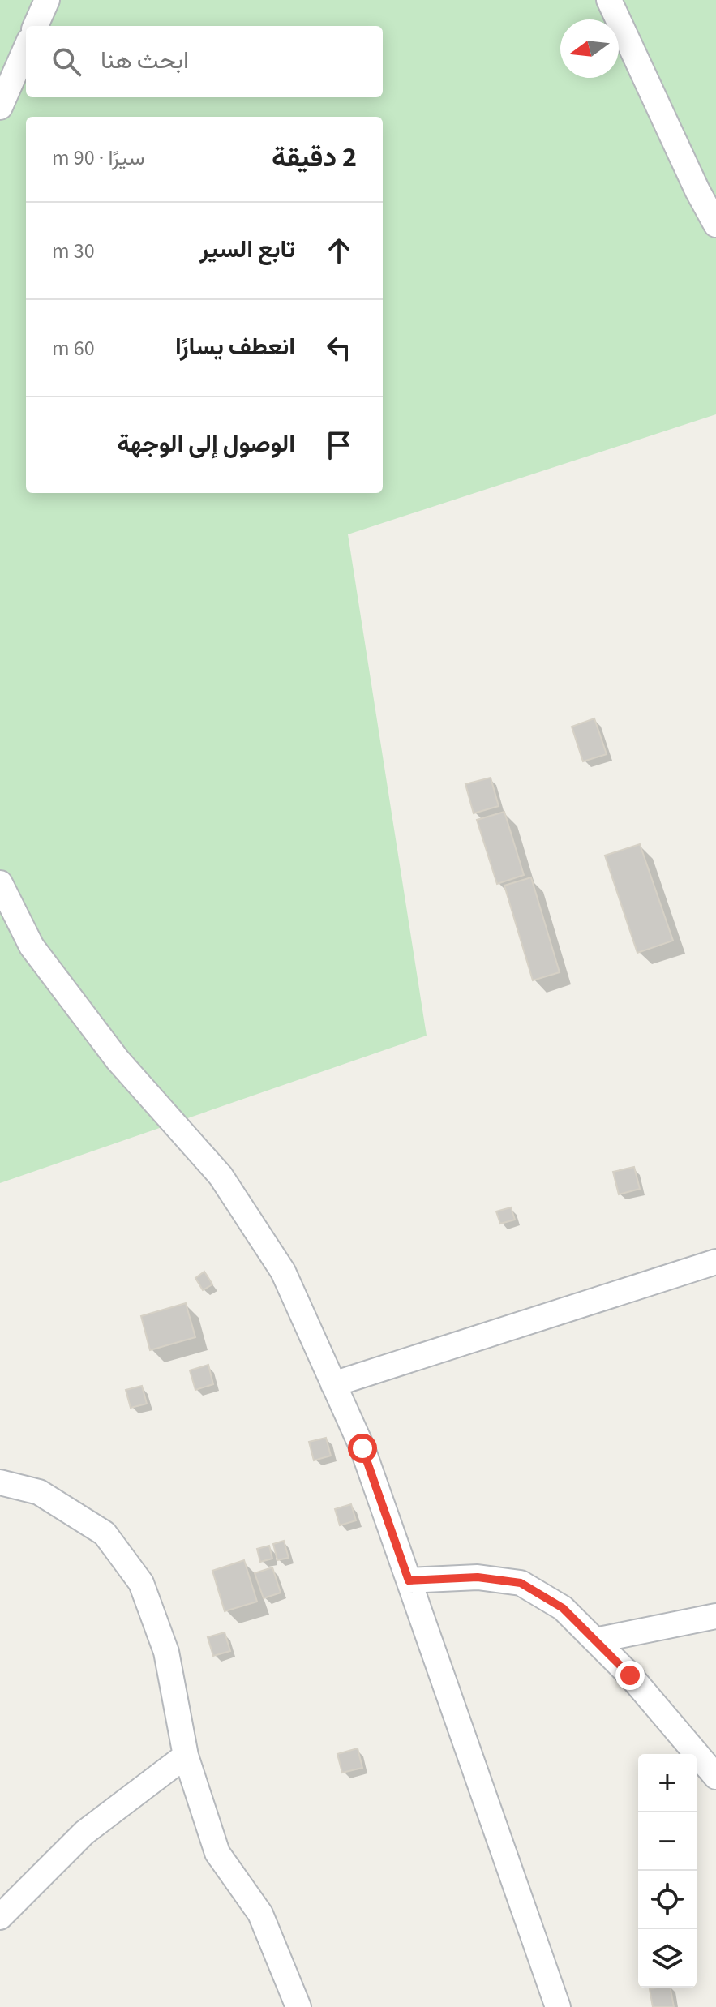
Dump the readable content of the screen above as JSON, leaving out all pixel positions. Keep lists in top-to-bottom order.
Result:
{
  "north": "left",
  "page": {
    "search": "ابحث هنا",
    "heading": ["2 دقيقة", "سيرًا · 90 m"],
    "list": [
      ["تابع السير", "30 m"],
      ["انعطف يسارًا", "60 m"],
      "الوصول إلى الوجهة"
    ],
    "map_buttons": ["+", "−"]
  }
}
